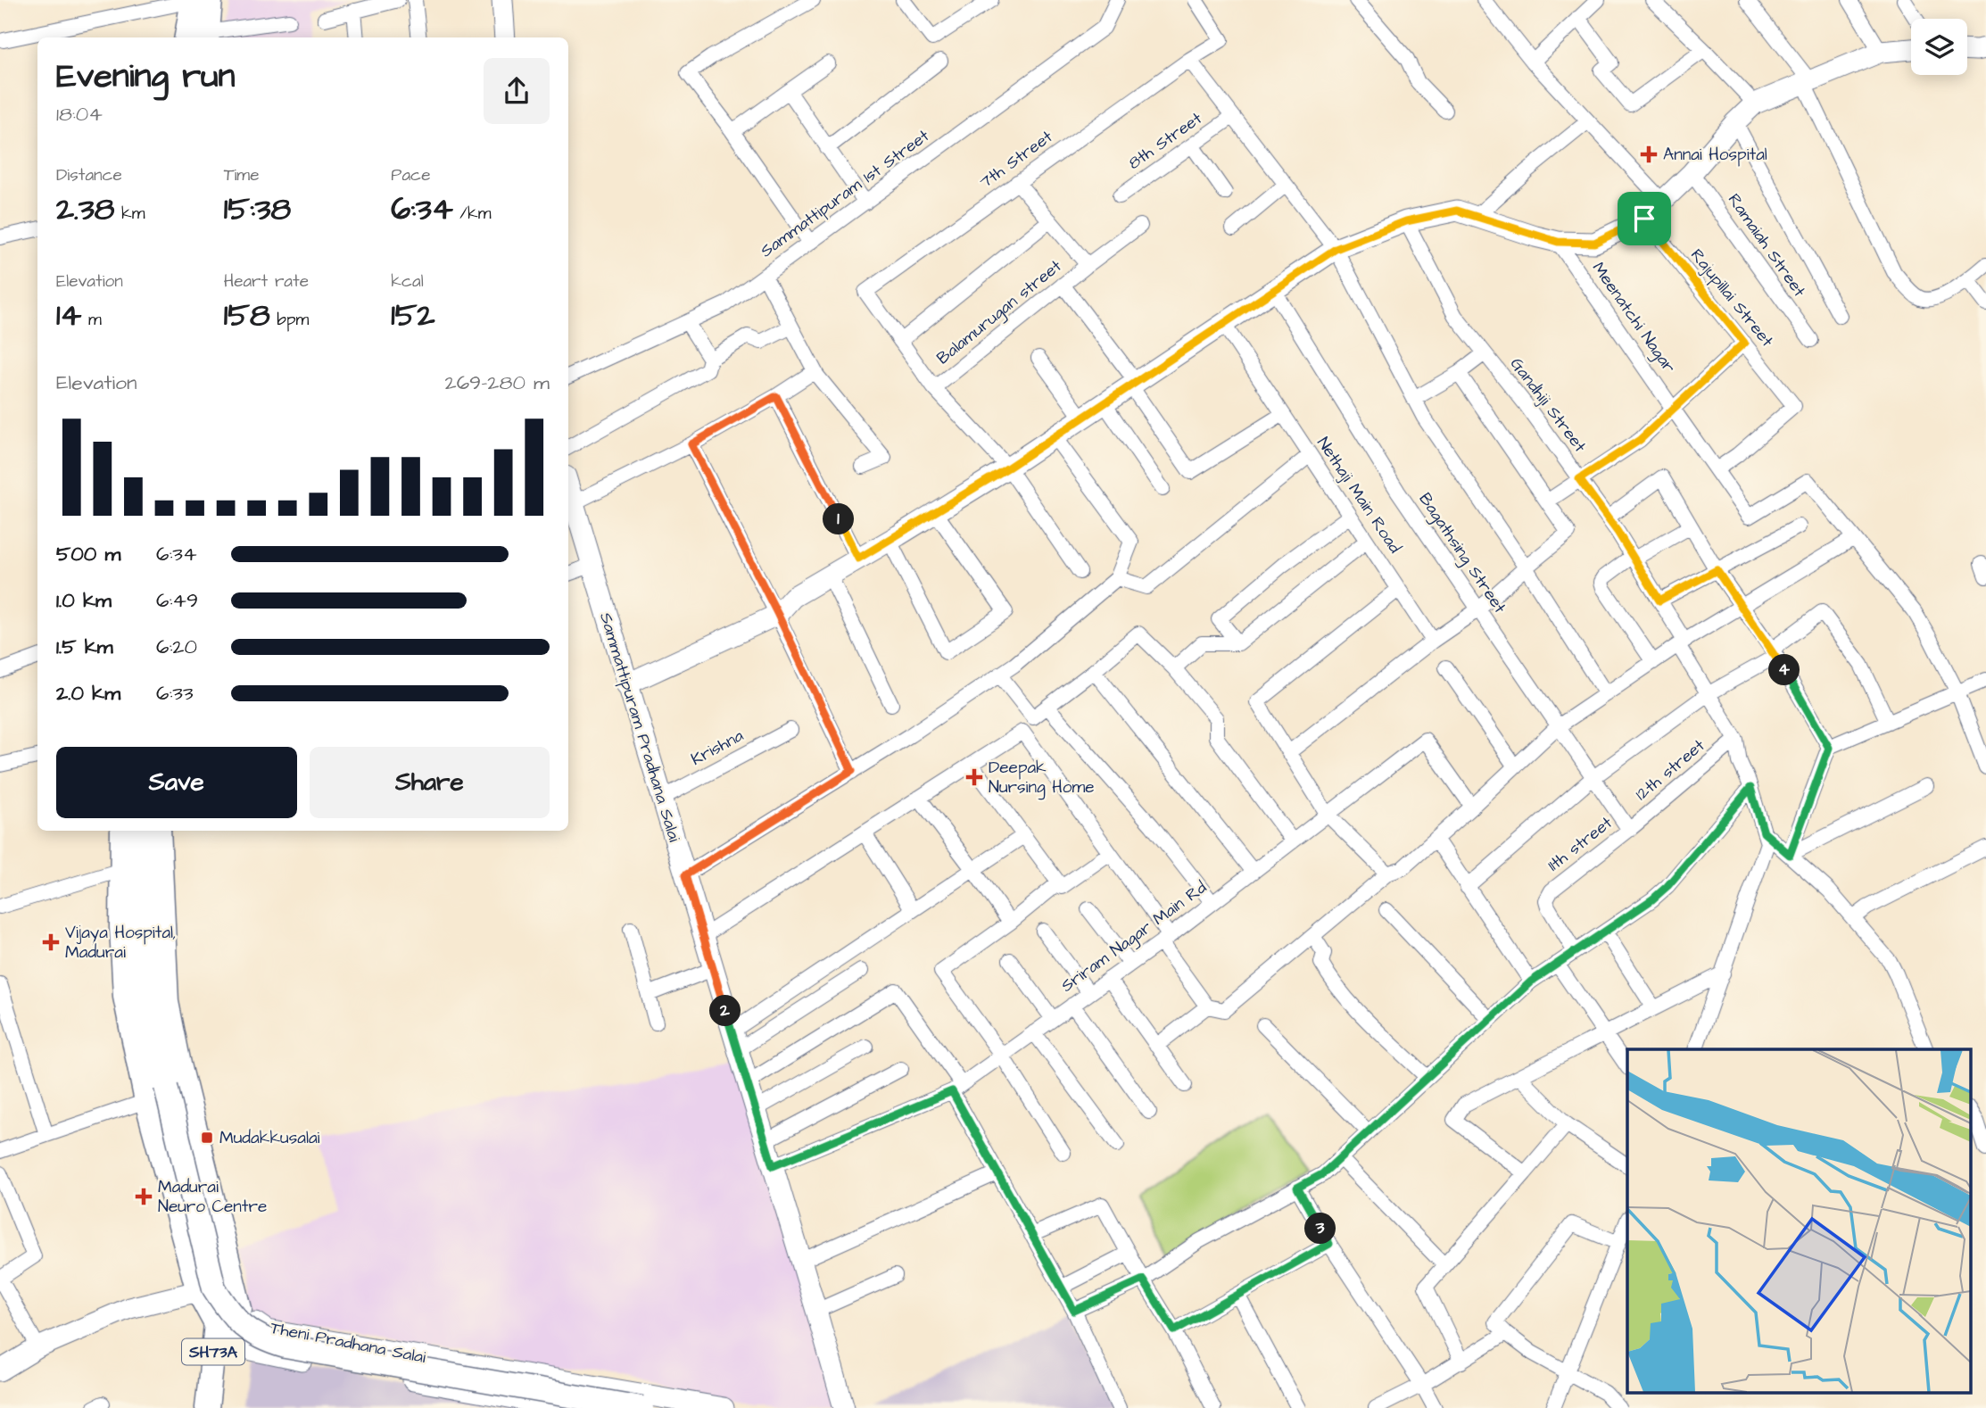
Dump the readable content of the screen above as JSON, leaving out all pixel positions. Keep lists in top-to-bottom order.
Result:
{
  "streets": {
    "main road": ["SH73A"],
    "street": [
      "8th Street",
      "7th Street",
      "Sammattipuram 1st Street",
      "Ramaiah Street",
      "Rajupillai Street",
      "Balamurugan street",
      "Meenatchi Nagar",
      "Gandhiji Street",
      "Nethaji Main Road",
      "Bagathsing Street",
      "Sammattipuram Pradhana Salai",
      "Krishna",
      "12th street",
      "11th street",
      "Sriram Nagar Main Rd",
      "Theni Pradhana Salai"
    ]
  },
  "crossings": [
    ["7th Street", "Balamurugan street"],
    ["Rajupillai Street", "Meenatchi Nagar"],
    ["Gandhiji Street", "12th street"],
    ["Bagathsing Street", "12th street"],
    ["Bagathsing Street", "11th street"],
    ["Sammattipuram Pradhana Salai", "Krishna"],
    ["Sammattipuram Pradhana Salai", "Sriram Nagar Main Rd"],
    ["12th street", "11th street"],
    ["Theni Pradhana Salai", "SH73A"]
  ],
  "places": {
    "health": [
      "Annai Hospital",
      "Deepak Nursing Home",
      "Vijaya Hospital, Madurai",
      "Madurai Neuro Centre"
    ],
    "transit": ["Mudakkusalai"]
  },
  "page": {
    "heading": ["Evening run", "18:04"],
    "stats": [
      ["Distance", "2.38 km"],
      ["Time", "15:38"],
      ["Pace", "6:34 /km"],
      ["Elevation", "14 m"],
      ["Heart rate", "158 bpm"],
      ["kcal", "152"]
    ],
    "chart": ["Elevation", "269–280 m"],
    "pins": [
      "1",
      "4",
      "2",
      "3"
    ],
    "list": [
      {
        "name": "500 m",
        "note": "6:34"
      },
      {
        "name": "1.0 km",
        "note": "6:49"
      },
      {
        "name": "1.5 km",
        "note": "6:20"
      },
      {
        "name": "2.0 km",
        "note": "6:33"
      }
    ],
    "buttons": ["Save", "Share"]
  }
}
